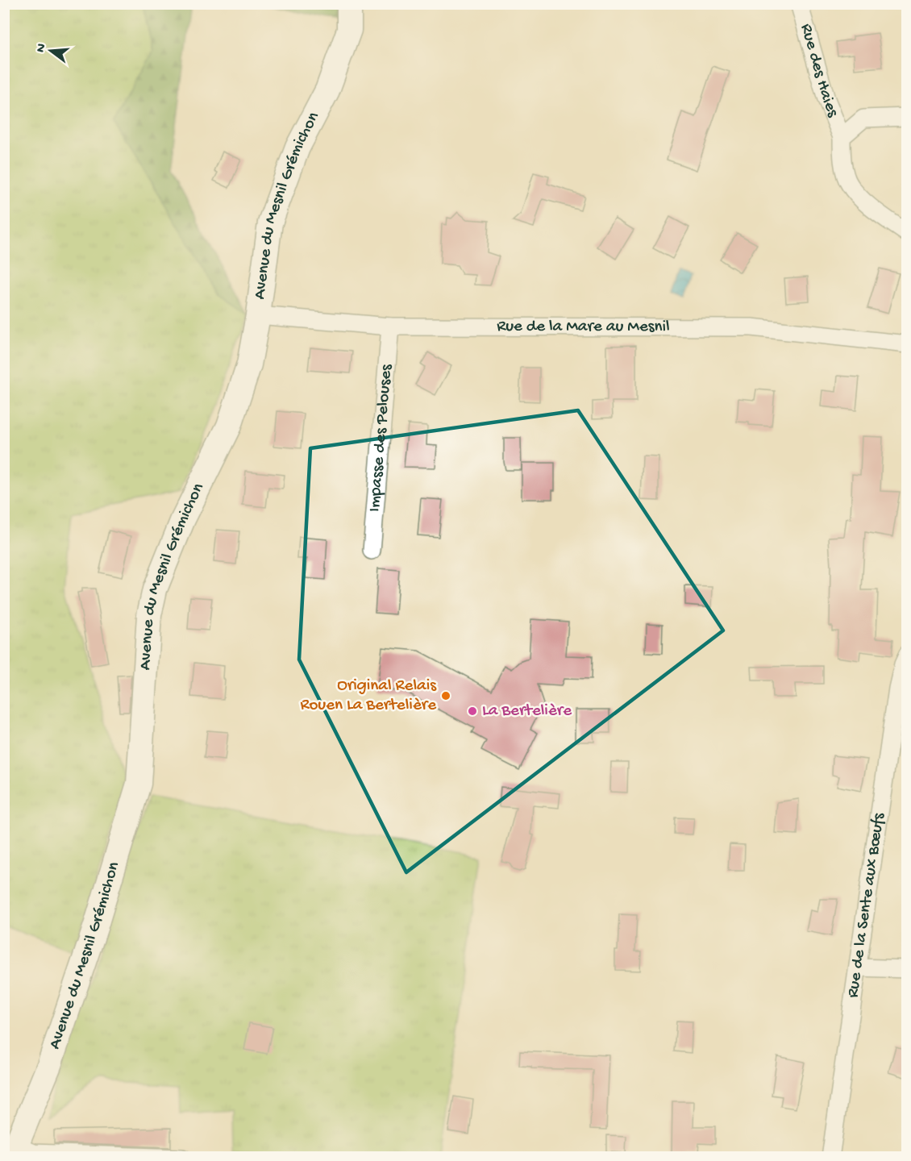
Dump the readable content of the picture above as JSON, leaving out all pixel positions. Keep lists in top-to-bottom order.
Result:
{
  "streets": {
    "street": [
      "Rue des Haies",
      "Avenue du Mesnil Grémichon",
      "Rue de la Mare au Mesnil",
      "Impasse des Pelouses",
      "Rue de la Sente aux Bœufs"
    ]
  },
  "crossings": [
    ["Avenue du Mesnil Grémichon", "Rue de la Mare au Mesnil"],
    ["Rue de la Mare au Mesnil", "Impasse des Pelouses"]
  ],
  "places": ["Original Relais Rouen La Bertelière", "La Bertelière"],
  "north": "left"
}
